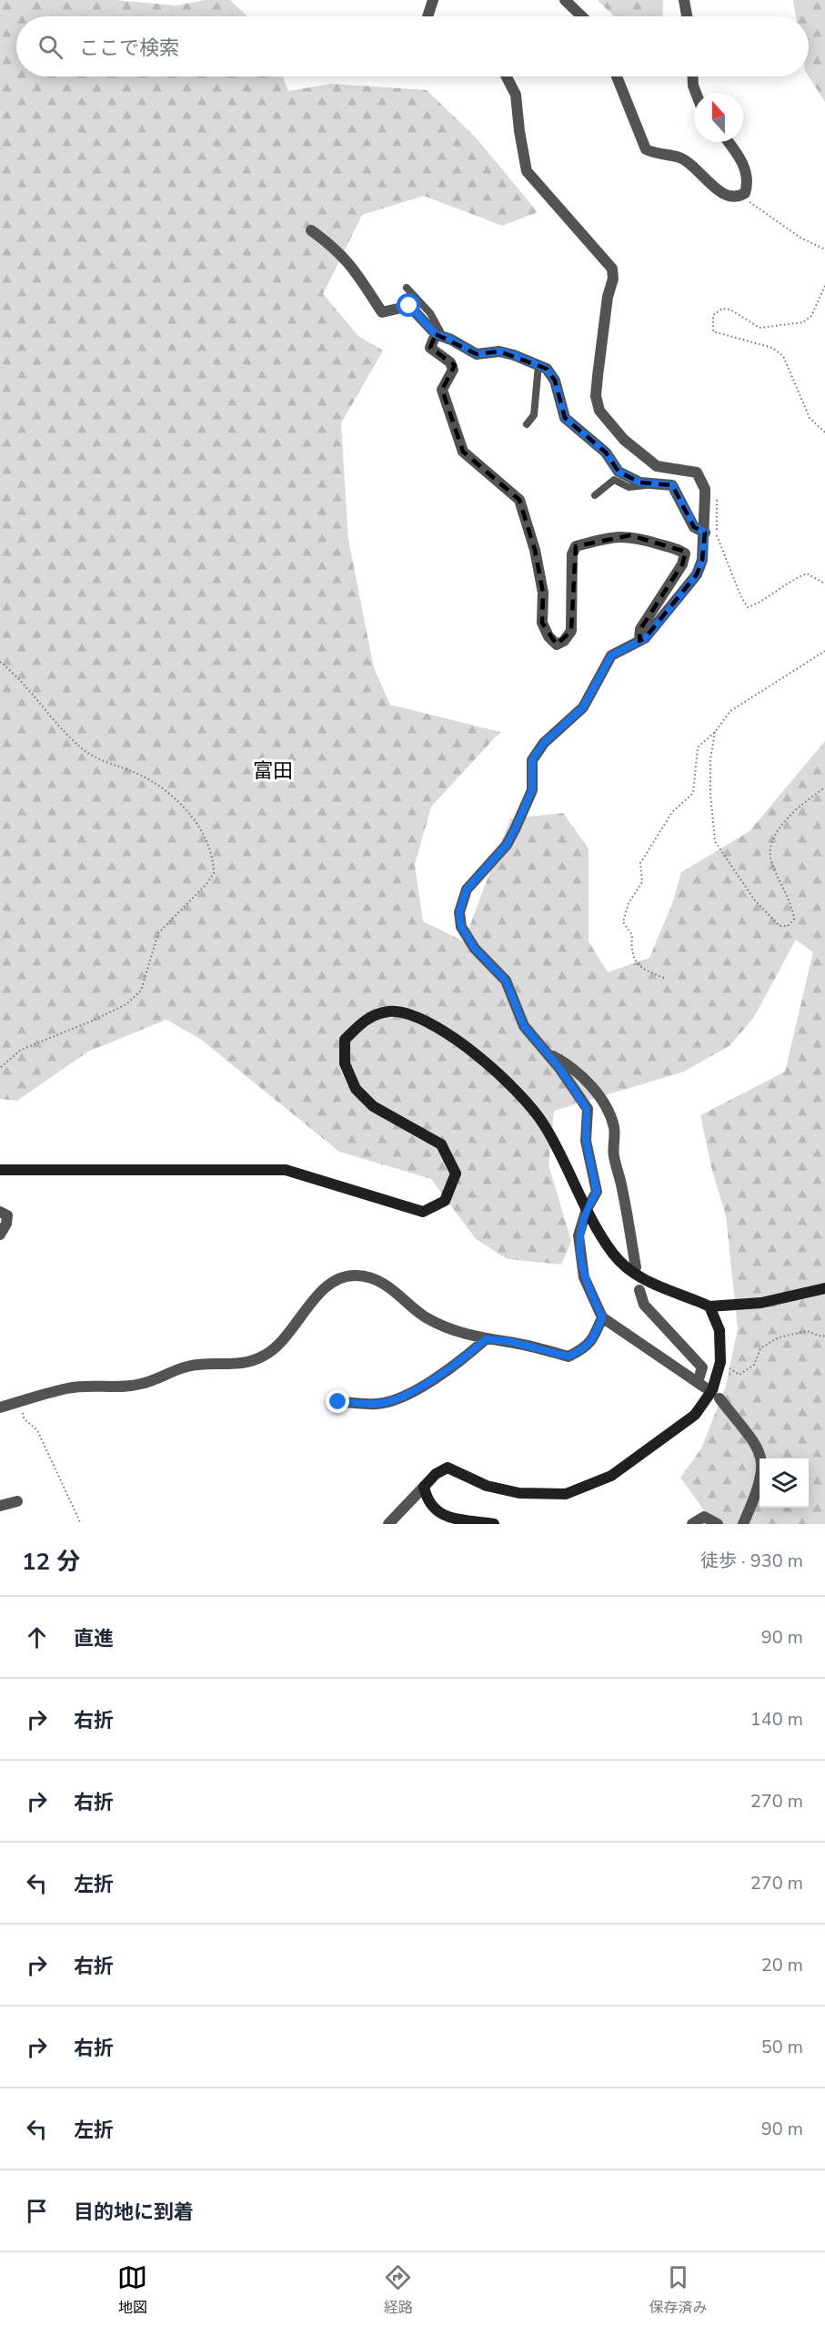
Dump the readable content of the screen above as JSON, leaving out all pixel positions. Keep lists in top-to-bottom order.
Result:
{
  "districts": ["富田"],
  "north": "top",
  "page": {
    "search": "ここで検索",
    "heading": ["12 分", "徒歩 · 930 m"],
    "list": [
      ["直進", "90 m"],
      ["右折", "140 m"],
      ["右折", "270 m"],
      ["左折", "270 m"],
      ["右折", "20 m"],
      ["右折", "50 m"],
      ["左折", "90 m"],
      "目的地に到着"
    ],
    "nav": ["地図", "経路", "保存済み"]
  }
}
